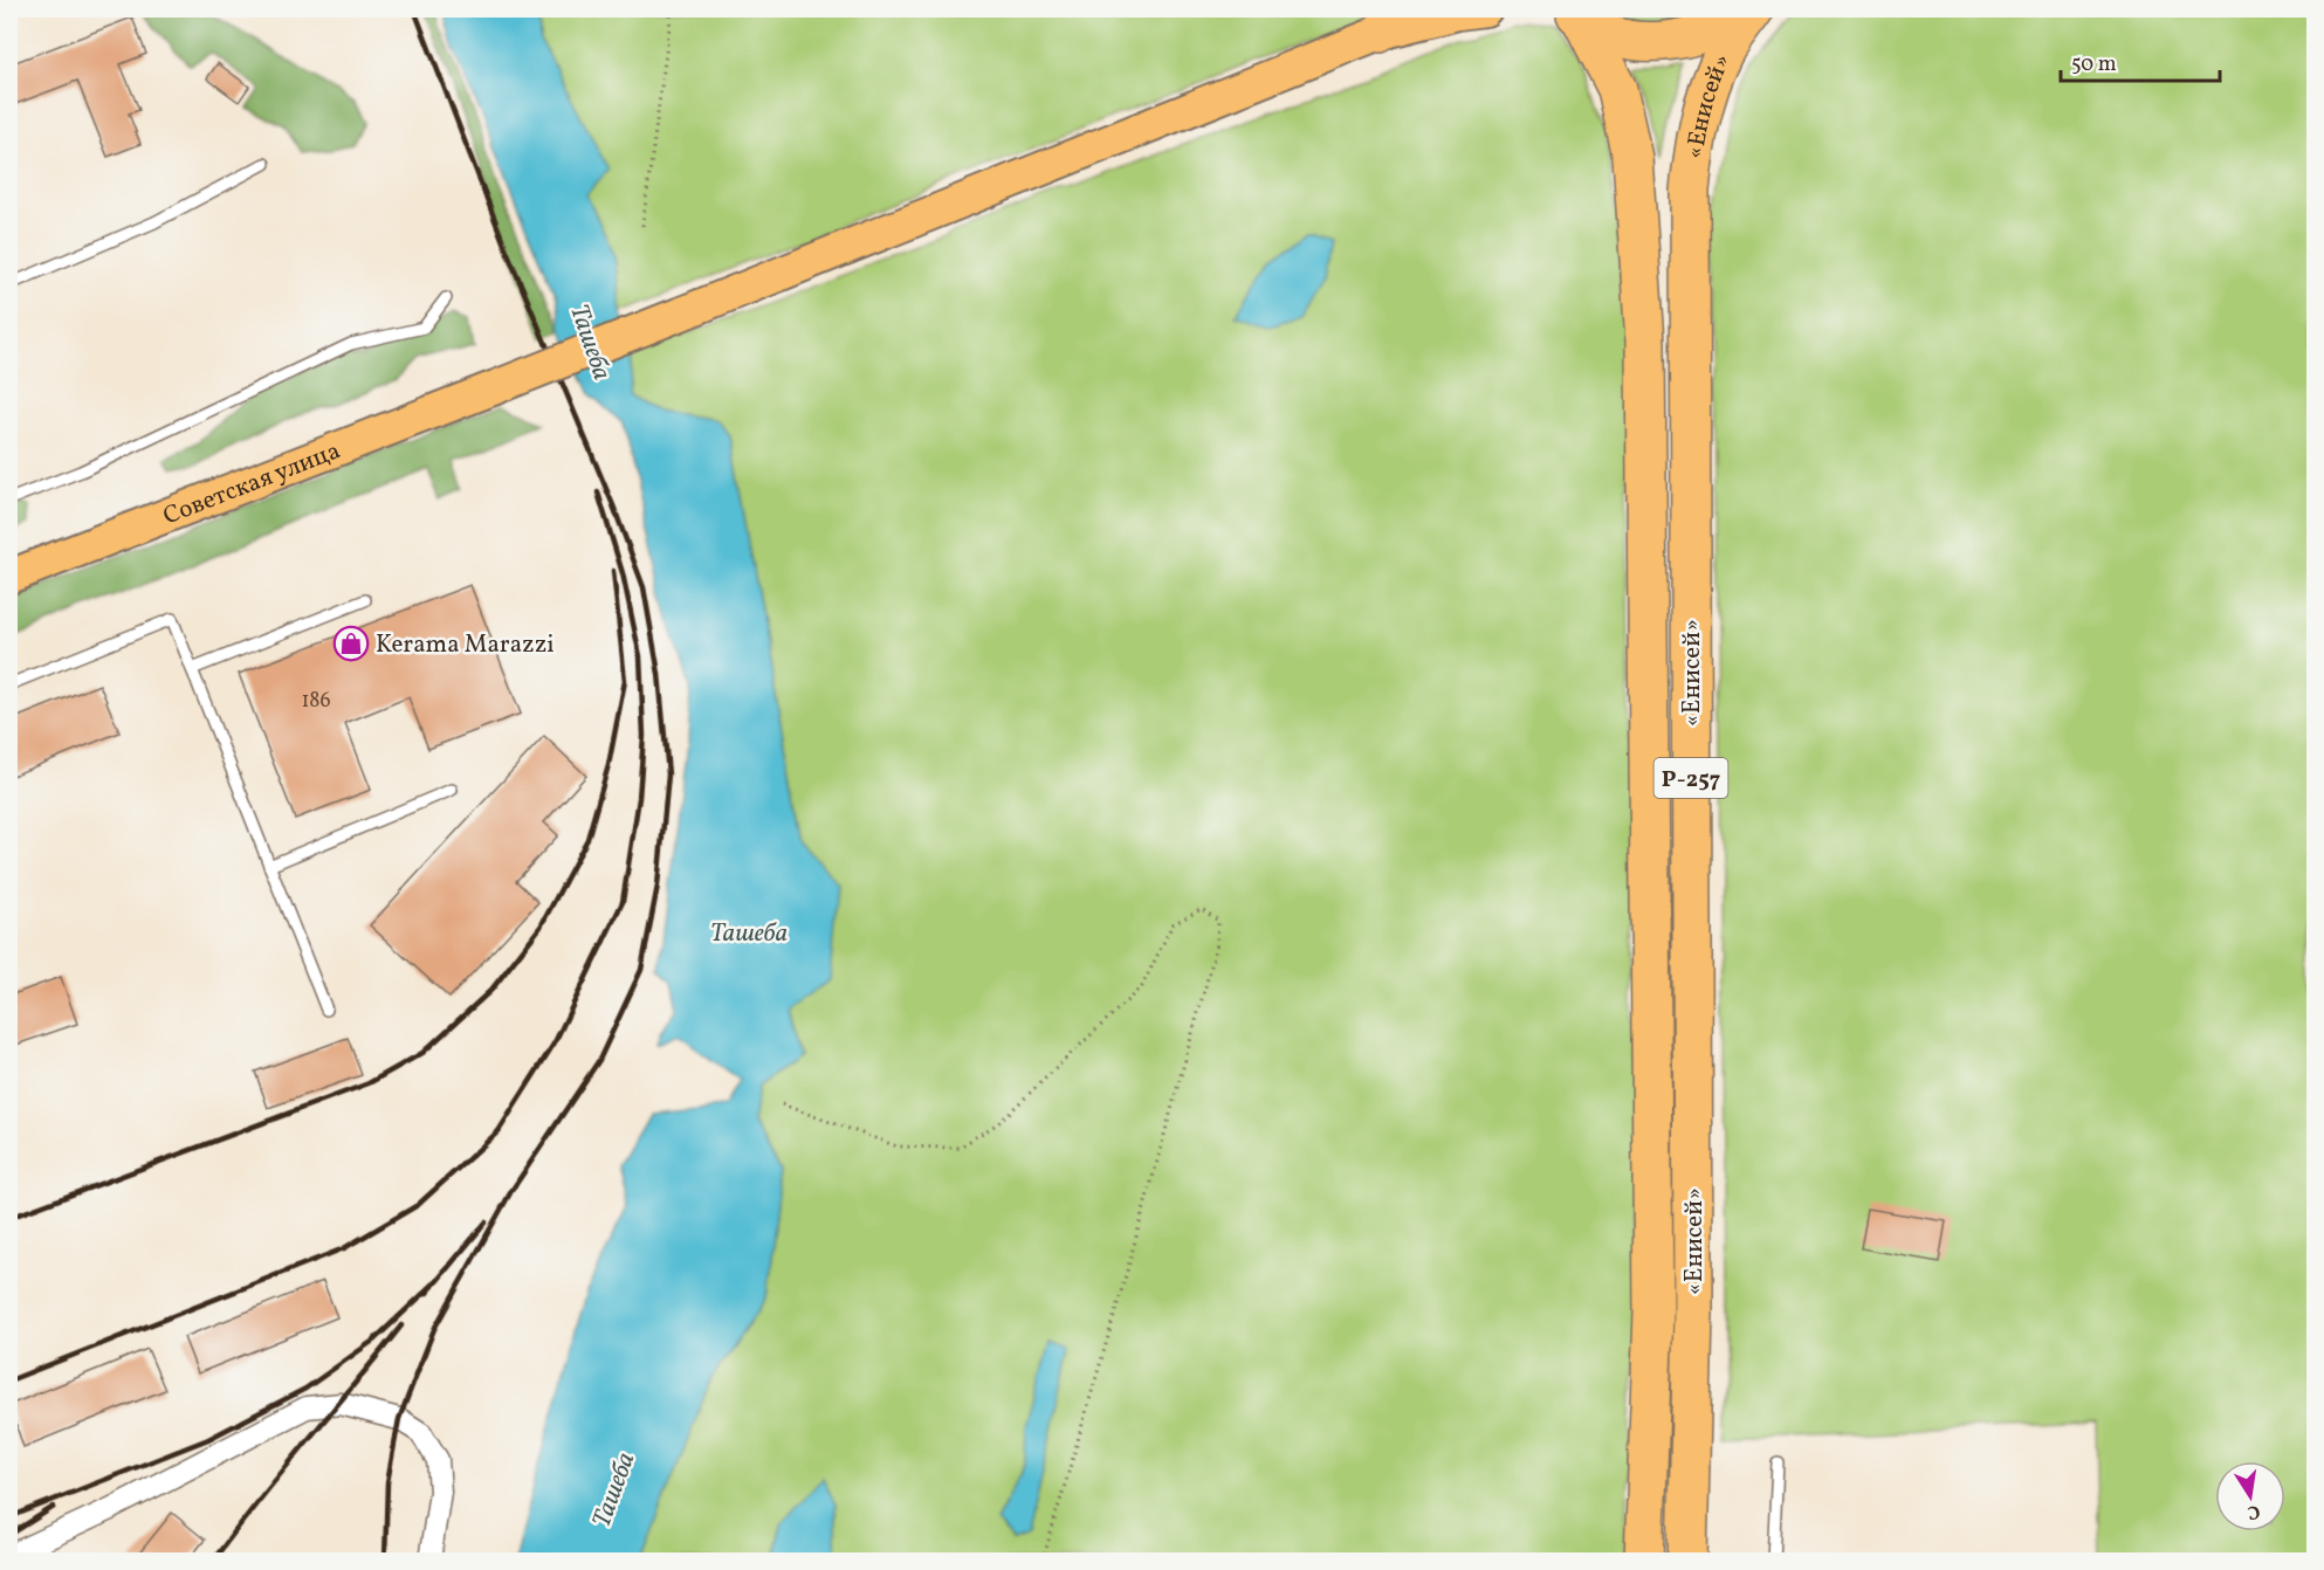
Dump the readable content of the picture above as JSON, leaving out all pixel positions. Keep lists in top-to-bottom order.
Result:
{
  "streets": {
    "highway": ["«Енисей»", "Р-257"],
    "main road": ["Советская улица"]
  },
  "water": ["Ташеба"],
  "places": {
    "shop": ["Kerama Marazzi"]
  },
  "house_numbers": ["186"],
  "scale_bar": "50 m",
  "north": "bottom"
}
